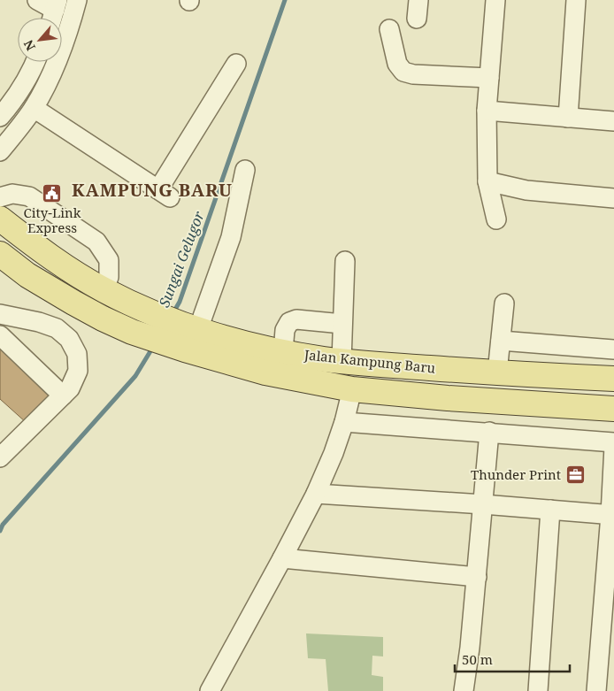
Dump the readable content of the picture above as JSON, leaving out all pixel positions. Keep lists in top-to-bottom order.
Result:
{
  "streets": {
    "main road": ["Jalan Kampung Baru"]
  },
  "districts": ["KAMPUNG BARU"],
  "water": ["Sungai Gelugor"],
  "places": {
    "public building": ["City-Link Express"],
    "office": ["Thunder Print"]
  },
  "scale_bar": "50 m",
  "north": "bottom left"
}
